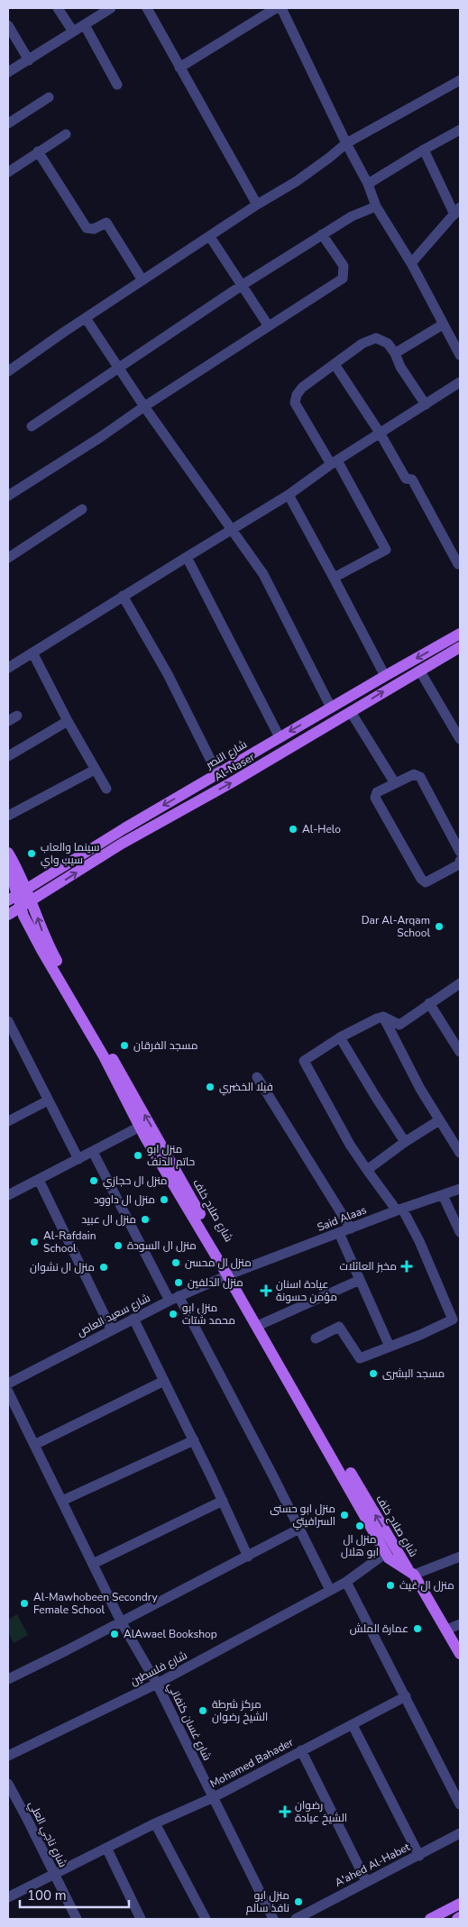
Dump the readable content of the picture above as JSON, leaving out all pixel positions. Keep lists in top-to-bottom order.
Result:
{
  "streets": {
    "main road": ["شارع النصر", "Al-Naser", "شارع صلاح خلف"],
    "street": [
      "Said Alaas",
      "شارع سعيد العاص",
      "شارع فلسطين",
      "شارع غسان كنفاني",
      "Mohamed Bahader",
      "شارع ناجي العلي",
      "A'ahed Al-Habet"
    ]
  },
  "crossings": [
    ["شارع النصر", "شارع صلاح خلف"],
    ["Al-Naser", "شارع صلاح خلف"],
    ["شارع صلاح خلف", "Said Alaas"],
    ["شارع صلاح خلف", "شارع سعيد العاص"],
    ["شارع صلاح خلف", "شارع فلسطين"],
    ["Said Alaas", "شارع سعيد العاص"],
    ["شارع سعيد العاص", "شارع غسان كنفاني"],
    ["شارع فلسطين", "شارع غسان كنفاني"],
    ["شارع غسان كنفاني", "Mohamed Bahader"],
    ["Mohamed Bahader", "شارع ناجي العلي"]
  ],
  "one_way": ["شارع النصر", "Al-Naser"],
  "places": {
    "other": [
      "Al-Helo",
      "سينما والعاب سيب واي",
      "Dar Al-Arqam School",
      "مسجد الفرقان",
      "فيلا الخضري",
      "منزل ابو حاتم الدنف",
      "منزل ال حجازي",
      "منزل ال داوود",
      "منزل ال عبيد",
      "Al-Rafdain School",
      "منزل ال السودة",
      "منزل ال محسن",
      "منزل ال نشوان",
      "منزل الدلفين",
      "منزل ابو محمد شتات",
      "مسجد البشرى",
      "منزل ابو حسنى السرافيتي",
      "منزل ال ابو هلال",
      "منزل ال غيث",
      "Al-Mawhobeen Secondry Female School",
      "عمارة الملش",
      "AlAwael Bookshop",
      "مركز شرطة الشيخ رضوان",
      "منزل ابو نافذ سالم"
    ],
    "health": ["مخبز العائلات", "عيادة اسنان مؤمن حسونة", "رضوان الشيخ عيادة"]
  },
  "scale_bar": "100 m"
}
